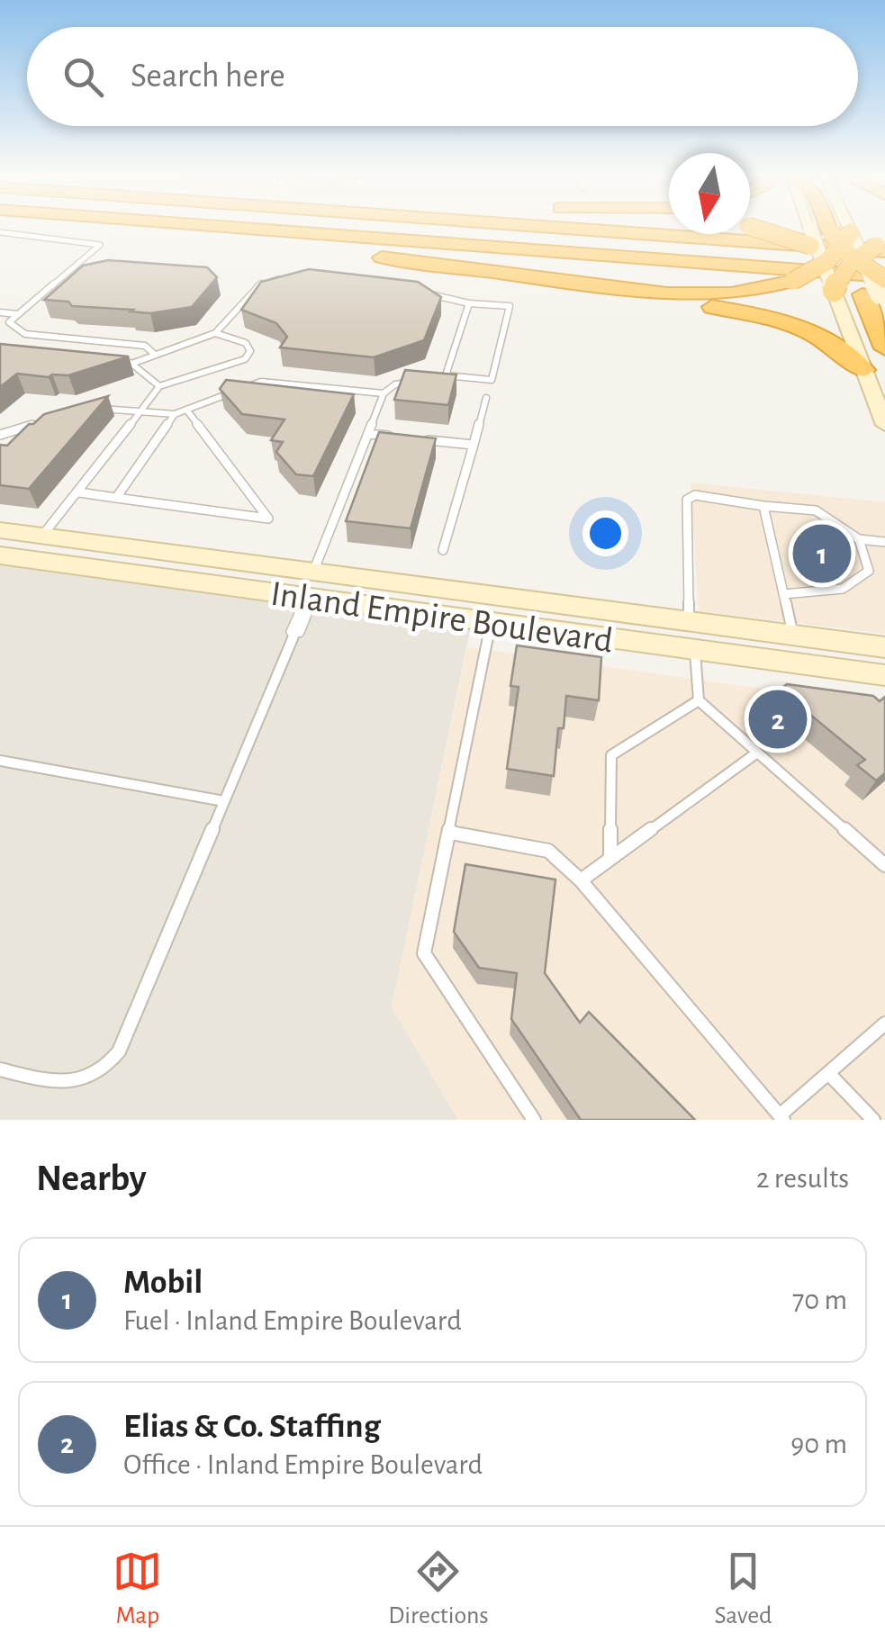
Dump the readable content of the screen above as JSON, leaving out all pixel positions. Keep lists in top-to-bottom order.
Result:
{
  "streets": {
    "main road": ["Inland Empire Boulevard"]
  },
  "north": "bottom",
  "page": {
    "search": "Search here",
    "pins": ["1", "2"],
    "heading": ["Nearby", "2 results"],
    "list": [
      {
        "mark": "1",
        "name": "Mobil",
        "note": "Fuel · Inland Empire Boulevard",
        "value": "70 m"
      },
      {
        "mark": "2",
        "name": "Elias & Co. Staffing",
        "note": "Office · Inland Empire Boulevard",
        "value": "90 m"
      }
    ],
    "nav": ["Map", "Directions", "Saved"]
  }
}
